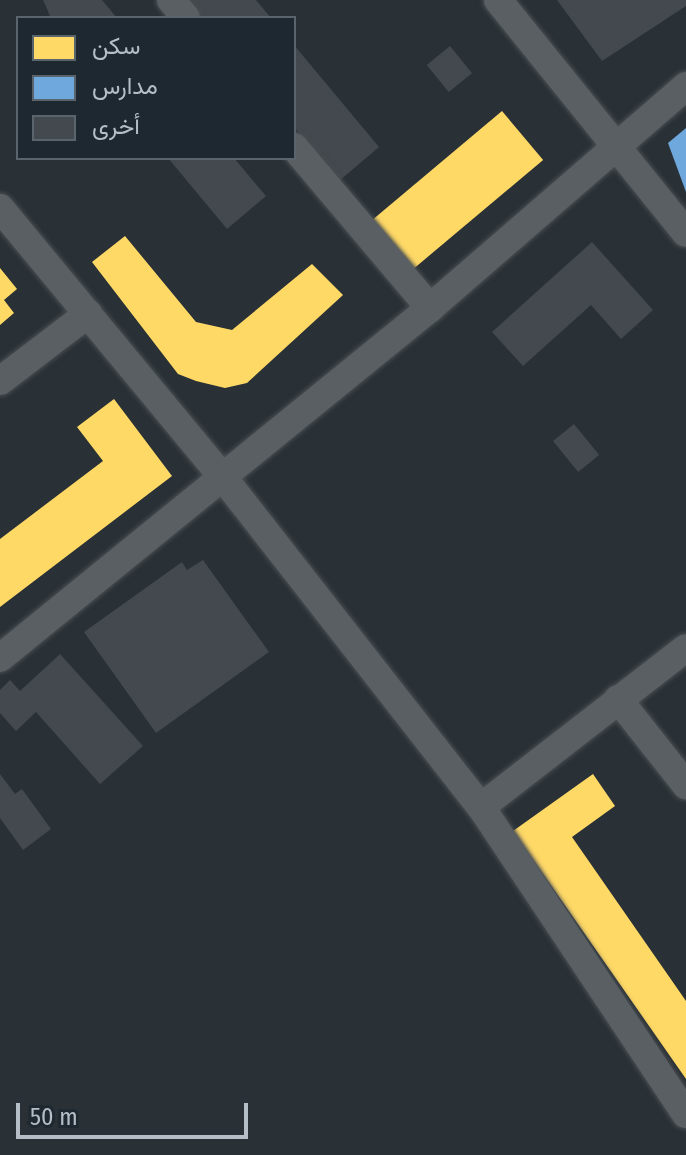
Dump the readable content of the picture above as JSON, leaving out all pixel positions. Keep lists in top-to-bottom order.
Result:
{
  "legend": ["سكن", "مدارس", "أخرى"],
  "scale_bar": "50 m"
}
